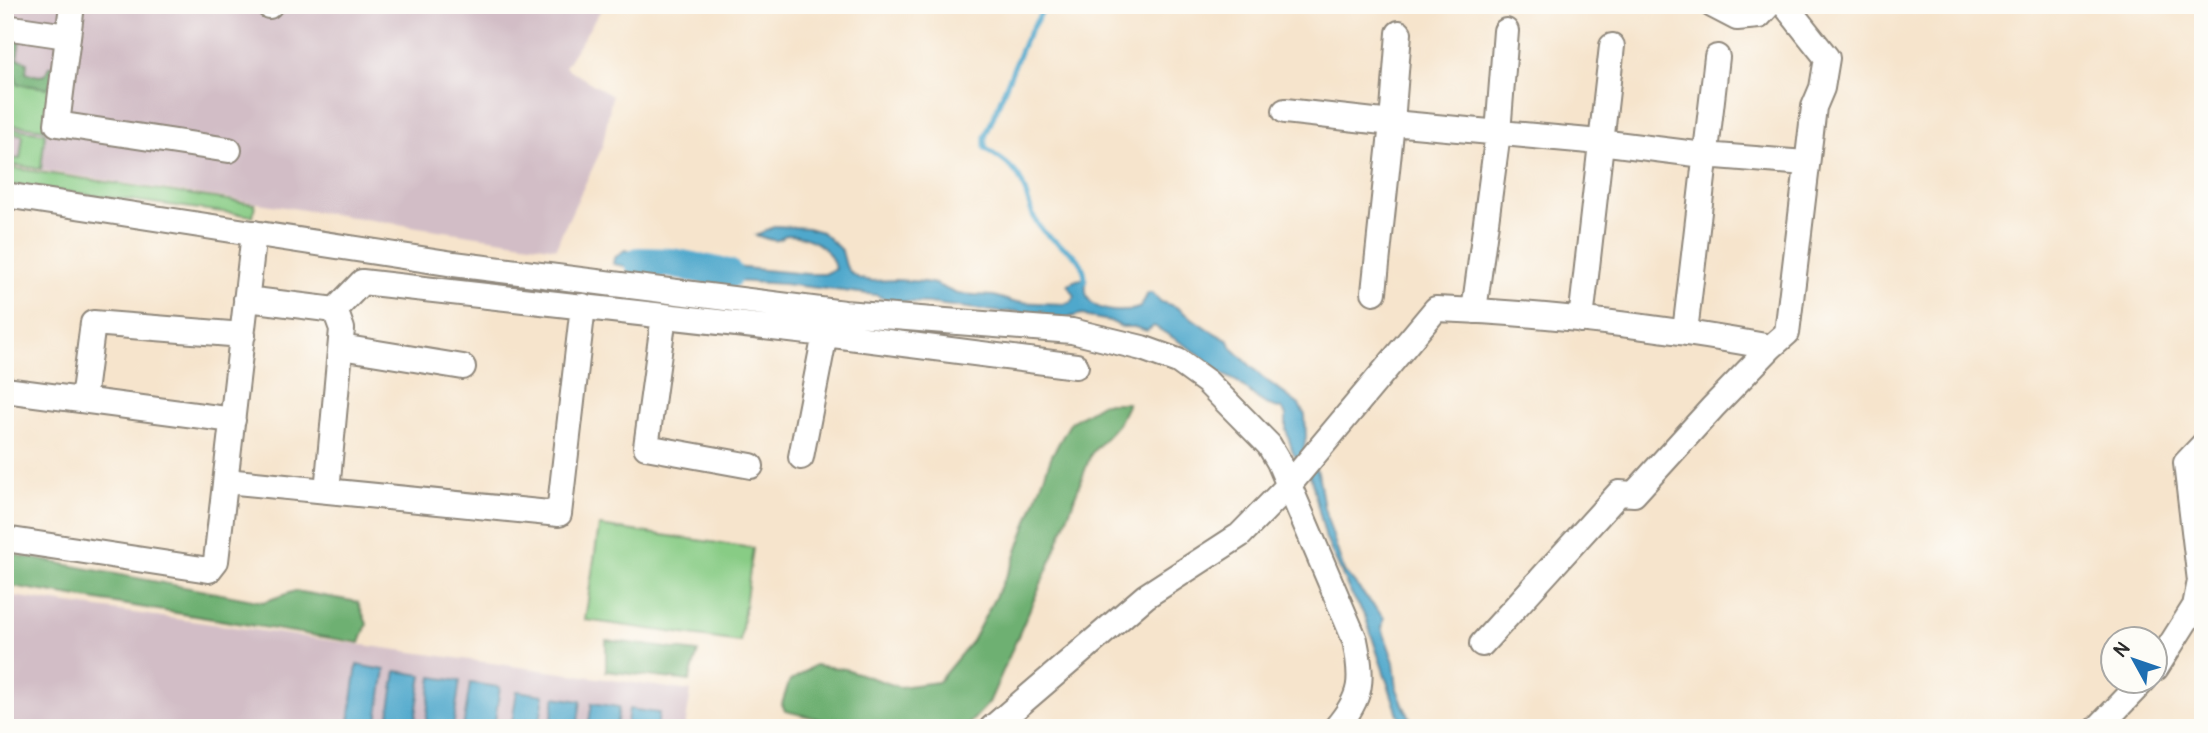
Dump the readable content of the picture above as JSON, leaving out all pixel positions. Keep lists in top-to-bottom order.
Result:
{
  "north": "top left"
}
